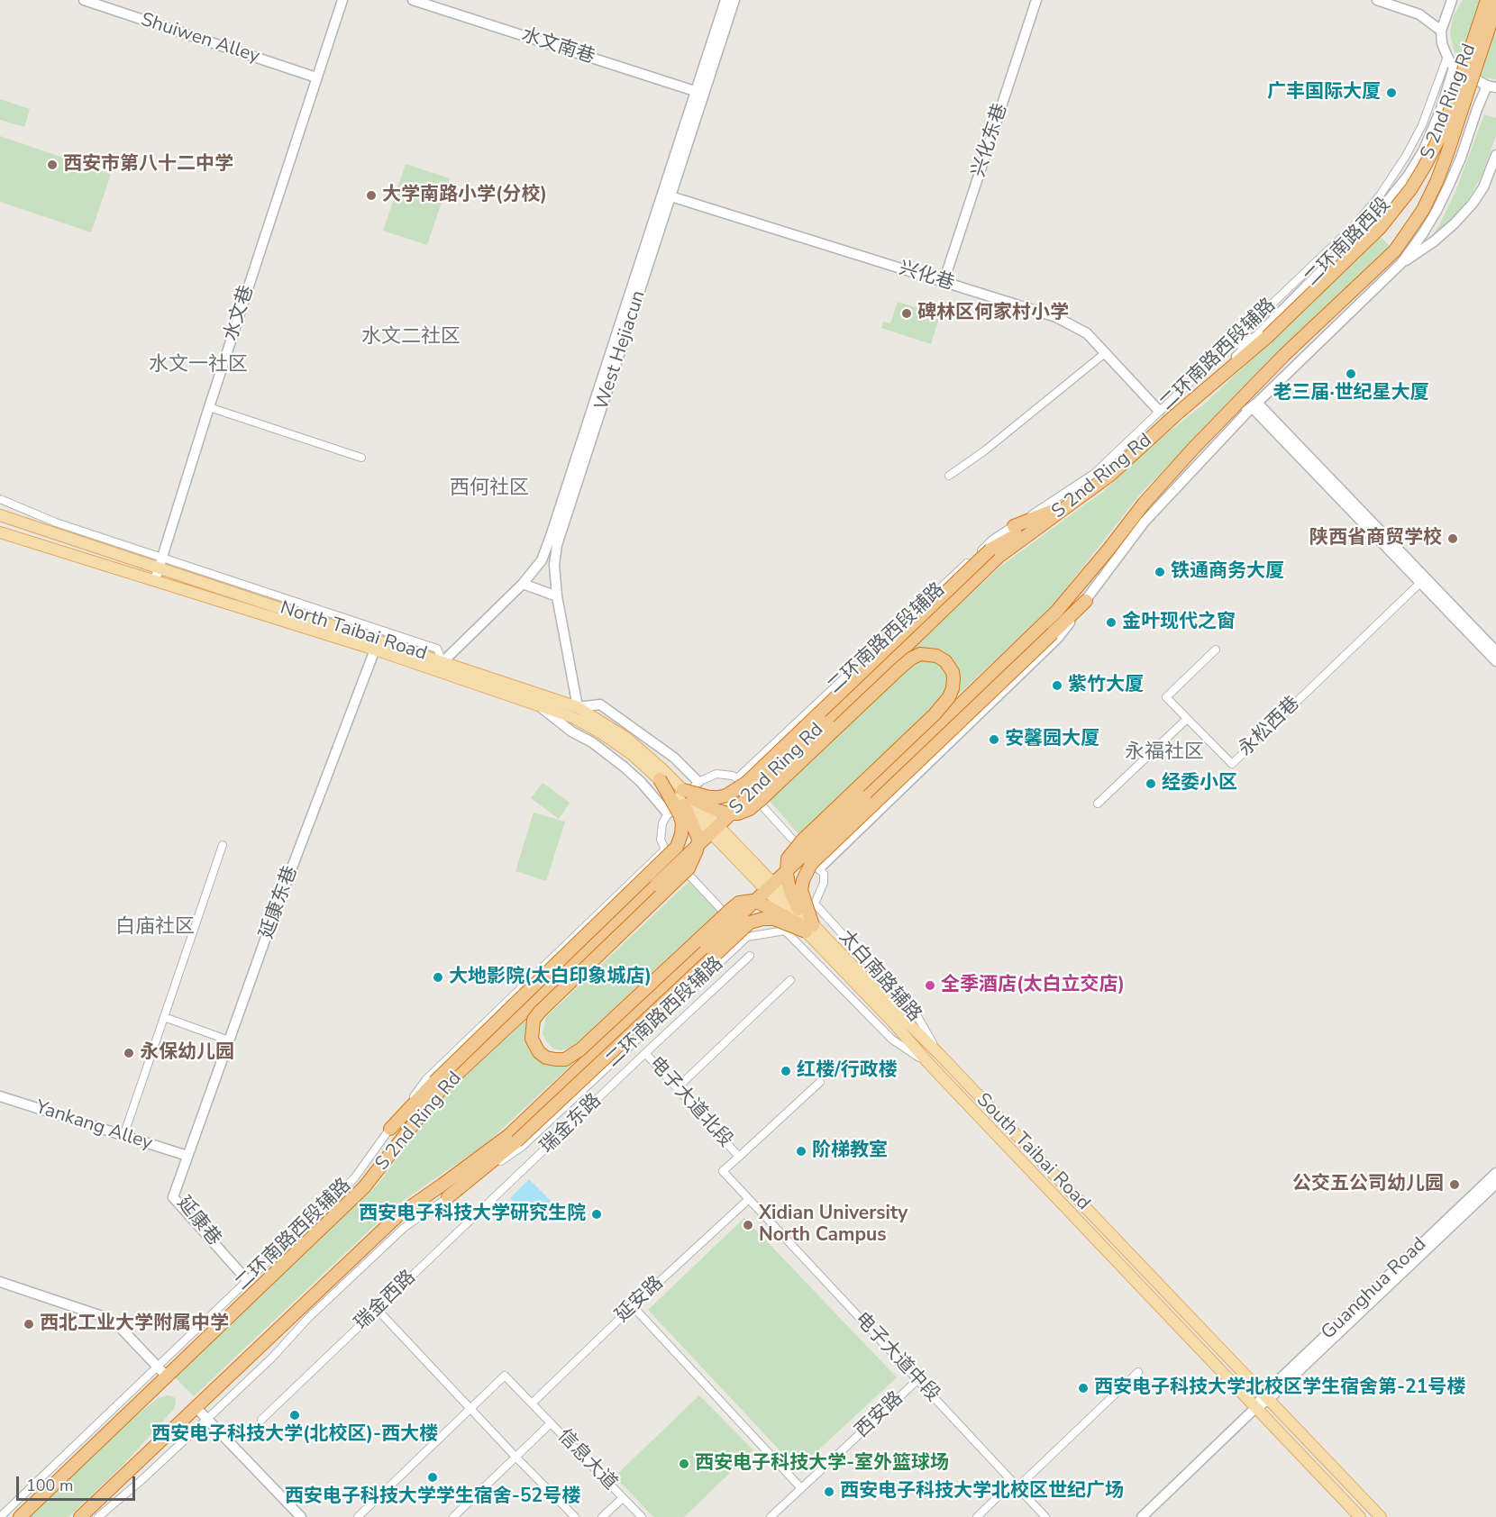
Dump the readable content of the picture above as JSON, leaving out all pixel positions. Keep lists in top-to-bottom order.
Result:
{
  "streets": {
    "highway": ["S 2nd Ring Rd"],
    "main road": ["North Taibai Road", "South Taibai Road"],
    "street": [
      "Shuiwen Alley",
      "水文南巷",
      "兴化东巷",
      "二环南路西段",
      "兴化巷",
      "水文巷",
      "West Hejiacun",
      "二环南路西段辅路",
      "永松西巷",
      "延康东巷",
      "太白南路辅路",
      "电子大道北段",
      "瑞金东路",
      "Yankang Alley",
      "延康巷",
      "Guanghua Road",
      "延安路",
      "瑞金西路",
      "电子大道中段",
      "西安路",
      "信息大道"
    ]
  },
  "crossings": [
    ["Shuiwen Alley", "水文巷"],
    ["水文南巷", "West Hejiacun"],
    ["S 2nd Ring Rd", "二环南路西段"],
    ["兴化东巷", "兴化巷"],
    ["兴化巷", "West Hejiacun"],
    ["兴化巷", "二环南路西段辅路"],
    ["水文巷", "North Taibai Road"],
    ["West Hejiacun", "North Taibai Road"],
    ["二环南路西段辅路", "延康巷"],
    ["North Taibai Road", "延康东巷"],
    ["North Taibai Road", "South Taibai Road"],
    ["延康东巷", "Yankang Alley"],
    ["延康东巷", "延康巷"],
    ["太白南路辅路", "South Taibai Road"],
    ["电子大道北段", "瑞金东路"],
    ["电子大道北段", "延安路"],
    ["电子大道北段", "电子大道中段"],
    ["瑞金东路", "瑞金西路"],
    ["Yankang Alley", "延康巷"],
    ["South Taibai Road", "Guanghua Road"],
    ["延安路", "电子大道中段"],
    ["延安路", "信息大道"],
    ["电子大道中段", "西安路"]
  ],
  "districts": [
    "水文二社区",
    "水文一社区",
    "西何社区",
    "永福社区",
    "白庙社区"
  ],
  "places": [
    "广丰国际大厦",
    "西安市第八十二中学",
    "大学南路小学(分校)",
    "碑林区何家村小学",
    "老三届·世纪星大厦",
    "陕西省商贸学校",
    "铁通商务大厦",
    "金叶现代之窗",
    "紫竹大厦",
    "安馨园大厦",
    "经委小区",
    "大地影院(太白印象城店)",
    "全季酒店(太白立交店)",
    "永保幼儿园",
    "红楼/行政楼",
    "阶梯教室",
    "公交五公司幼儿园",
    "西安电子科技大学研究生院",
    "Xidian University North Campus",
    "西北工业大学附属中学",
    "西安电子科技大学北校区学生宿舍第-21号楼",
    "西安电子科技大学(北校区)-西大楼",
    "西安电子科技大学-室外篮球场",
    "西安电子科技大学学生宿舍-52号楼",
    "西安电子科技大学北校区世纪广场"
  ],
  "scale_bar": "100 m"
}
